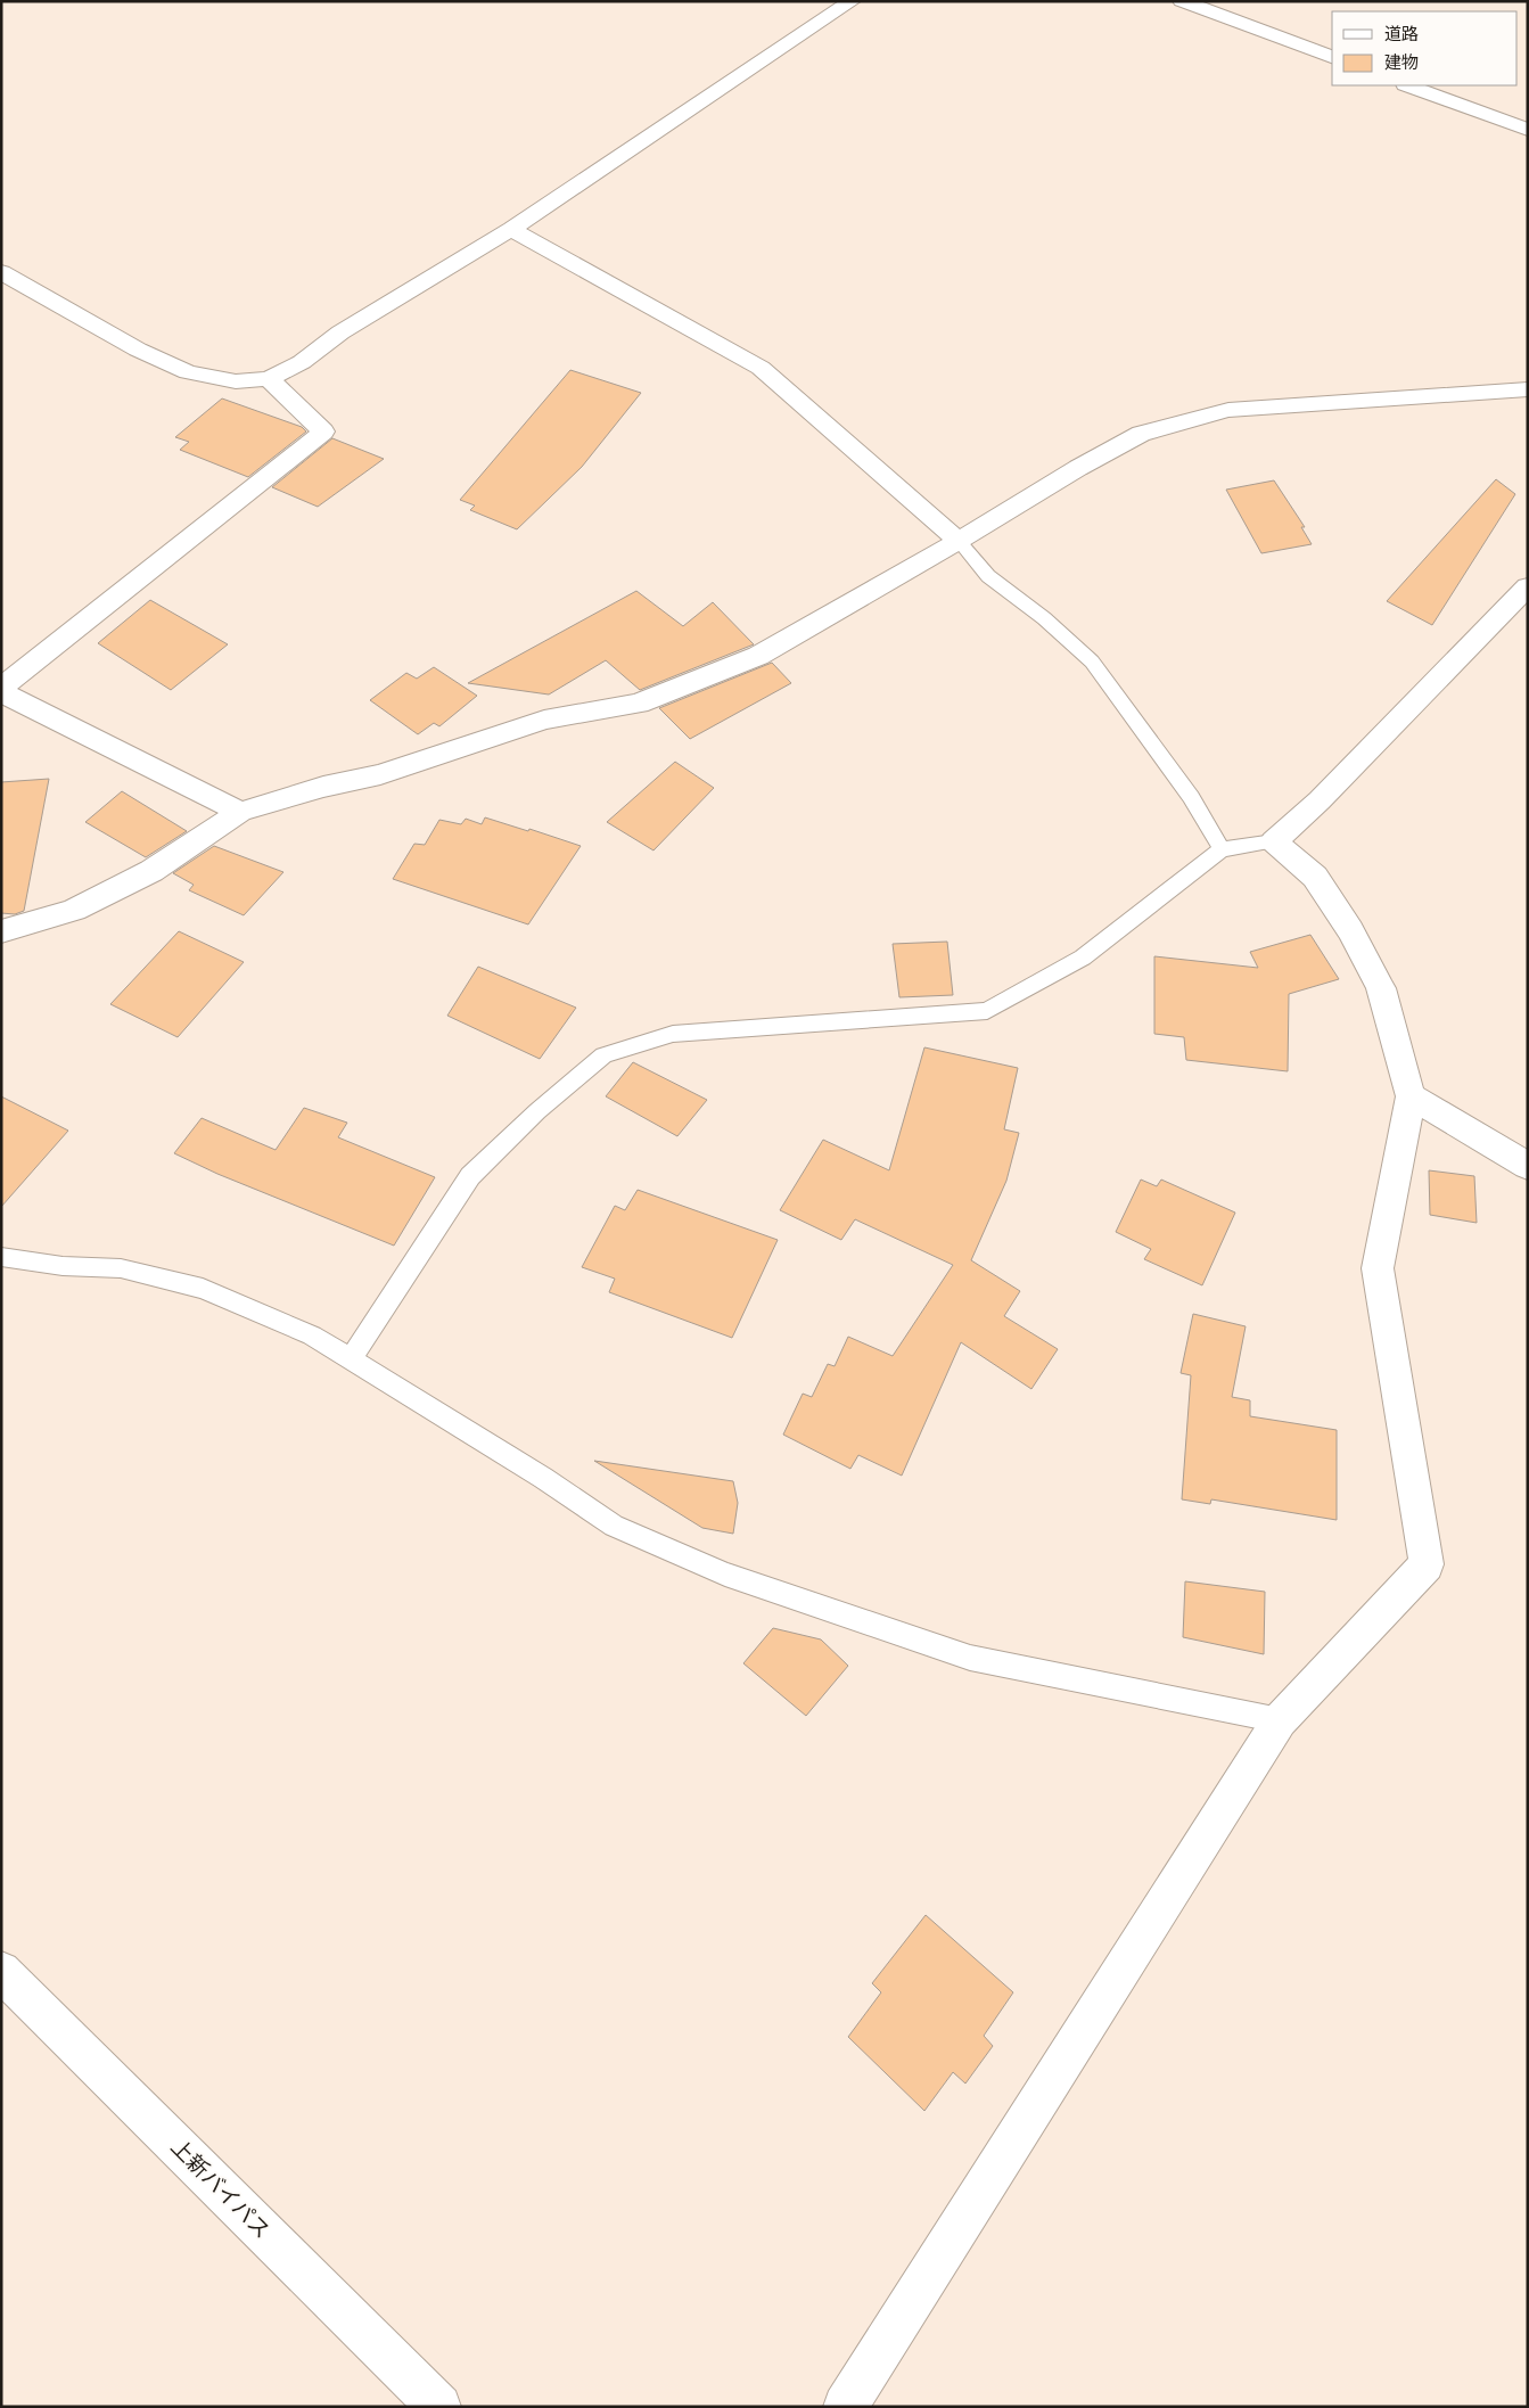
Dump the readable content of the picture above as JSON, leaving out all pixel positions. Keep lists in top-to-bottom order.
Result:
{
  "streets": {
    "main road": ["上新バイパス"]
  },
  "legend": ["道路", "建物"]
}
